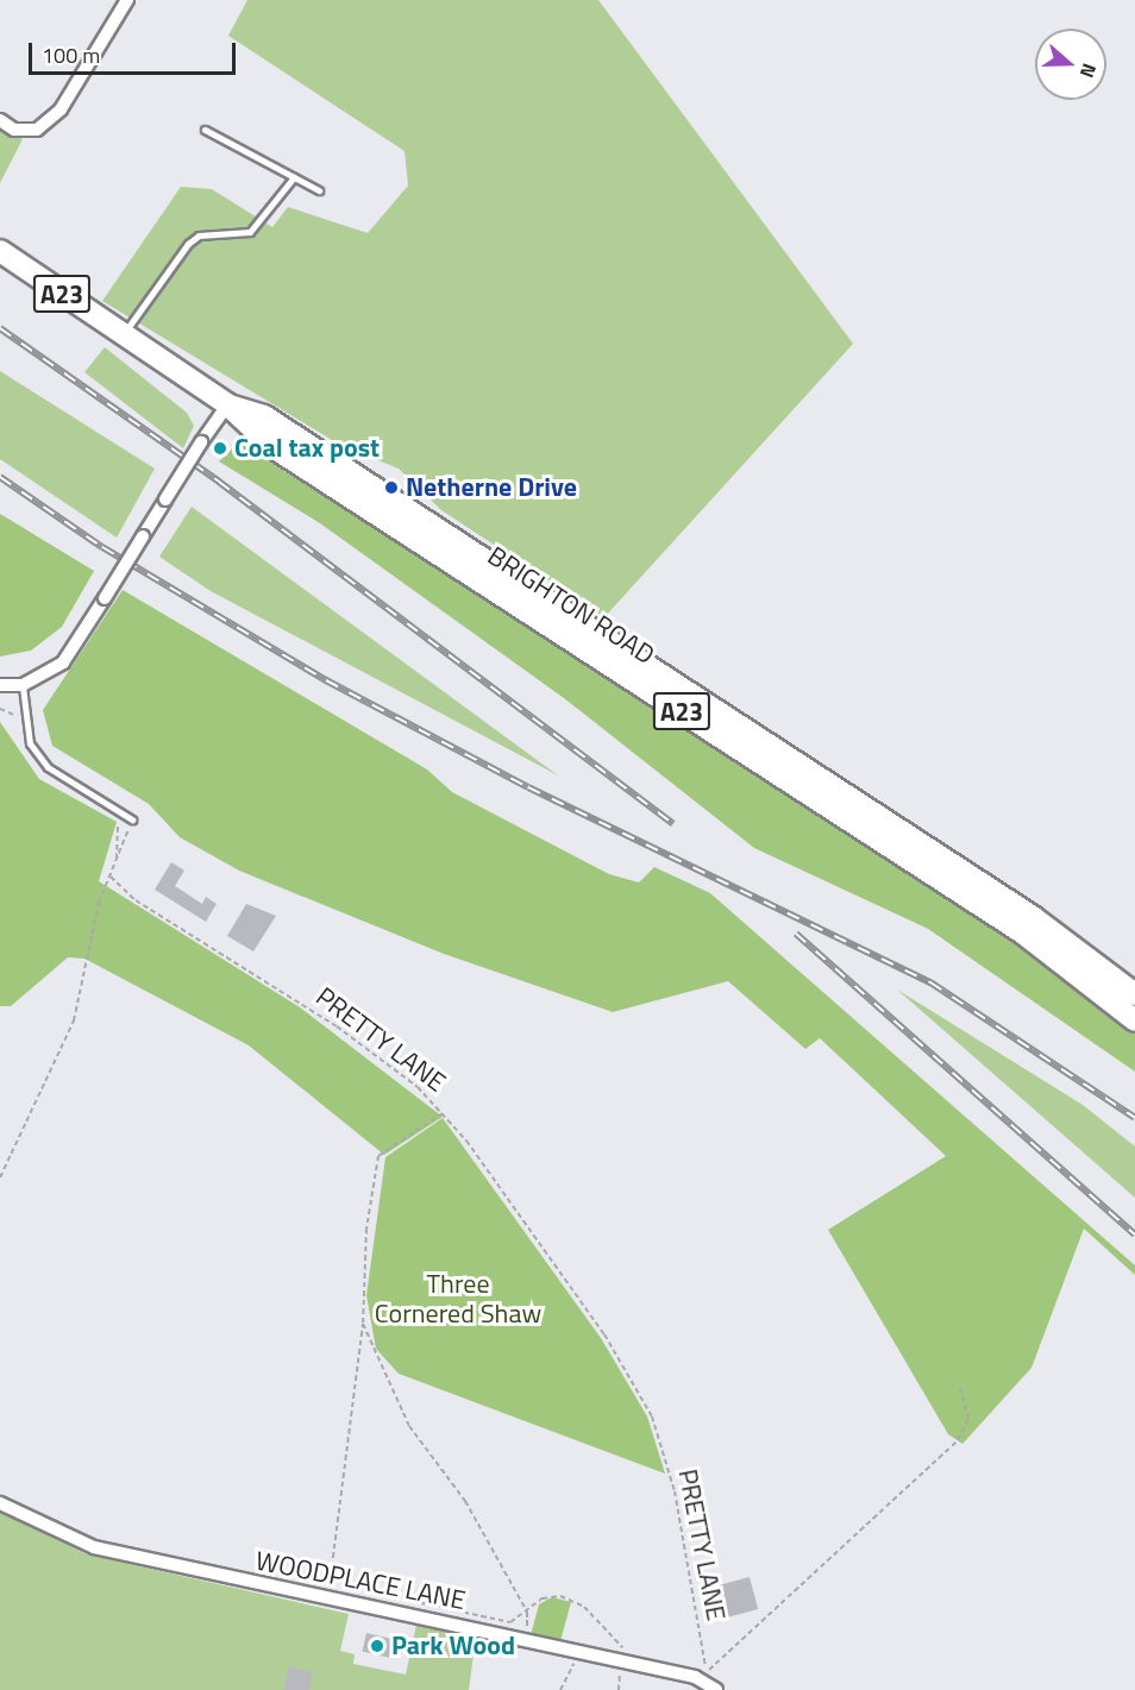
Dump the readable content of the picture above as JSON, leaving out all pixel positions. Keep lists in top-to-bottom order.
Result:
{
  "streets": {
    "highway": ["A23", "BRIGHTON ROAD"],
    "street": ["WOODPLACE LANE"],
    "path": ["PRETTY LANE"]
  },
  "crossings": [
    ["PRETTY LANE", "WOODPLACE LANE"]
  ],
  "parks": ["Three Cornered Shaw"],
  "places": ["Coal tax post", "Netherne Drive", "Park Wood"],
  "scale_bar": "100 m",
  "north": "right"
}
